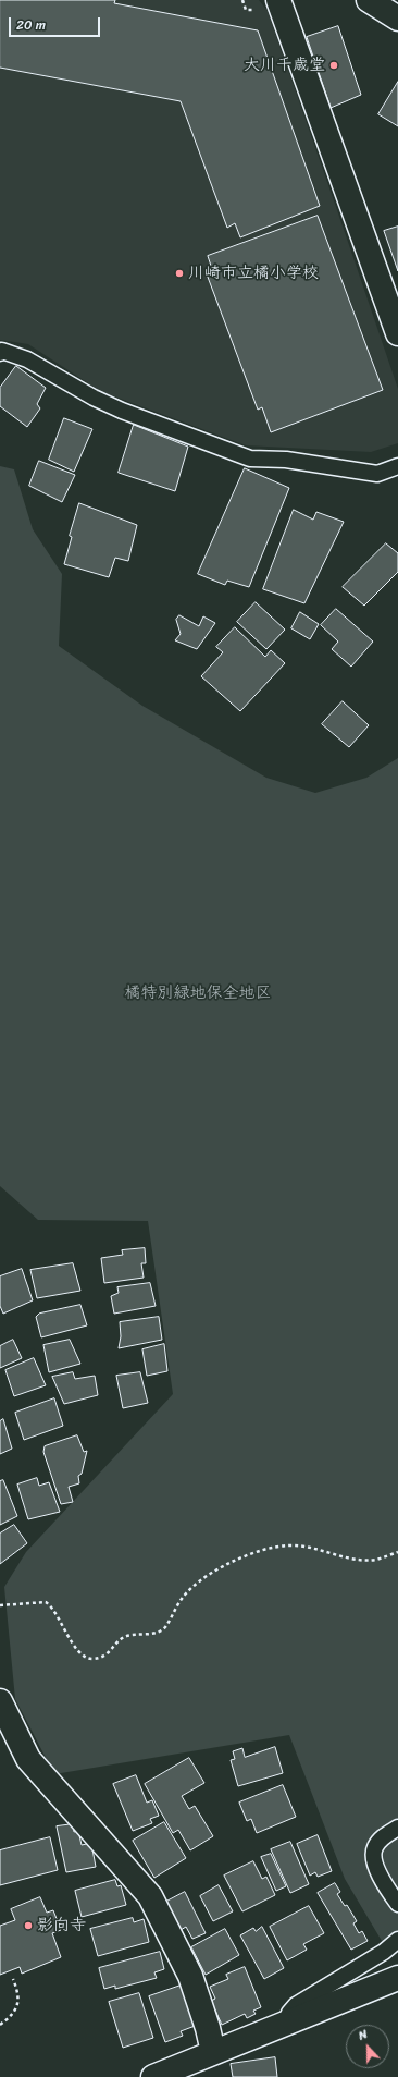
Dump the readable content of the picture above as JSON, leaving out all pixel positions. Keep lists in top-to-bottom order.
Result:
{
  "parks": ["橘特別緑地保全地区"],
  "places": ["大川千歳堂", "川崎市立橘小学校", "影向寺"],
  "scale_bar": "20 m",
  "north": "top"
}
